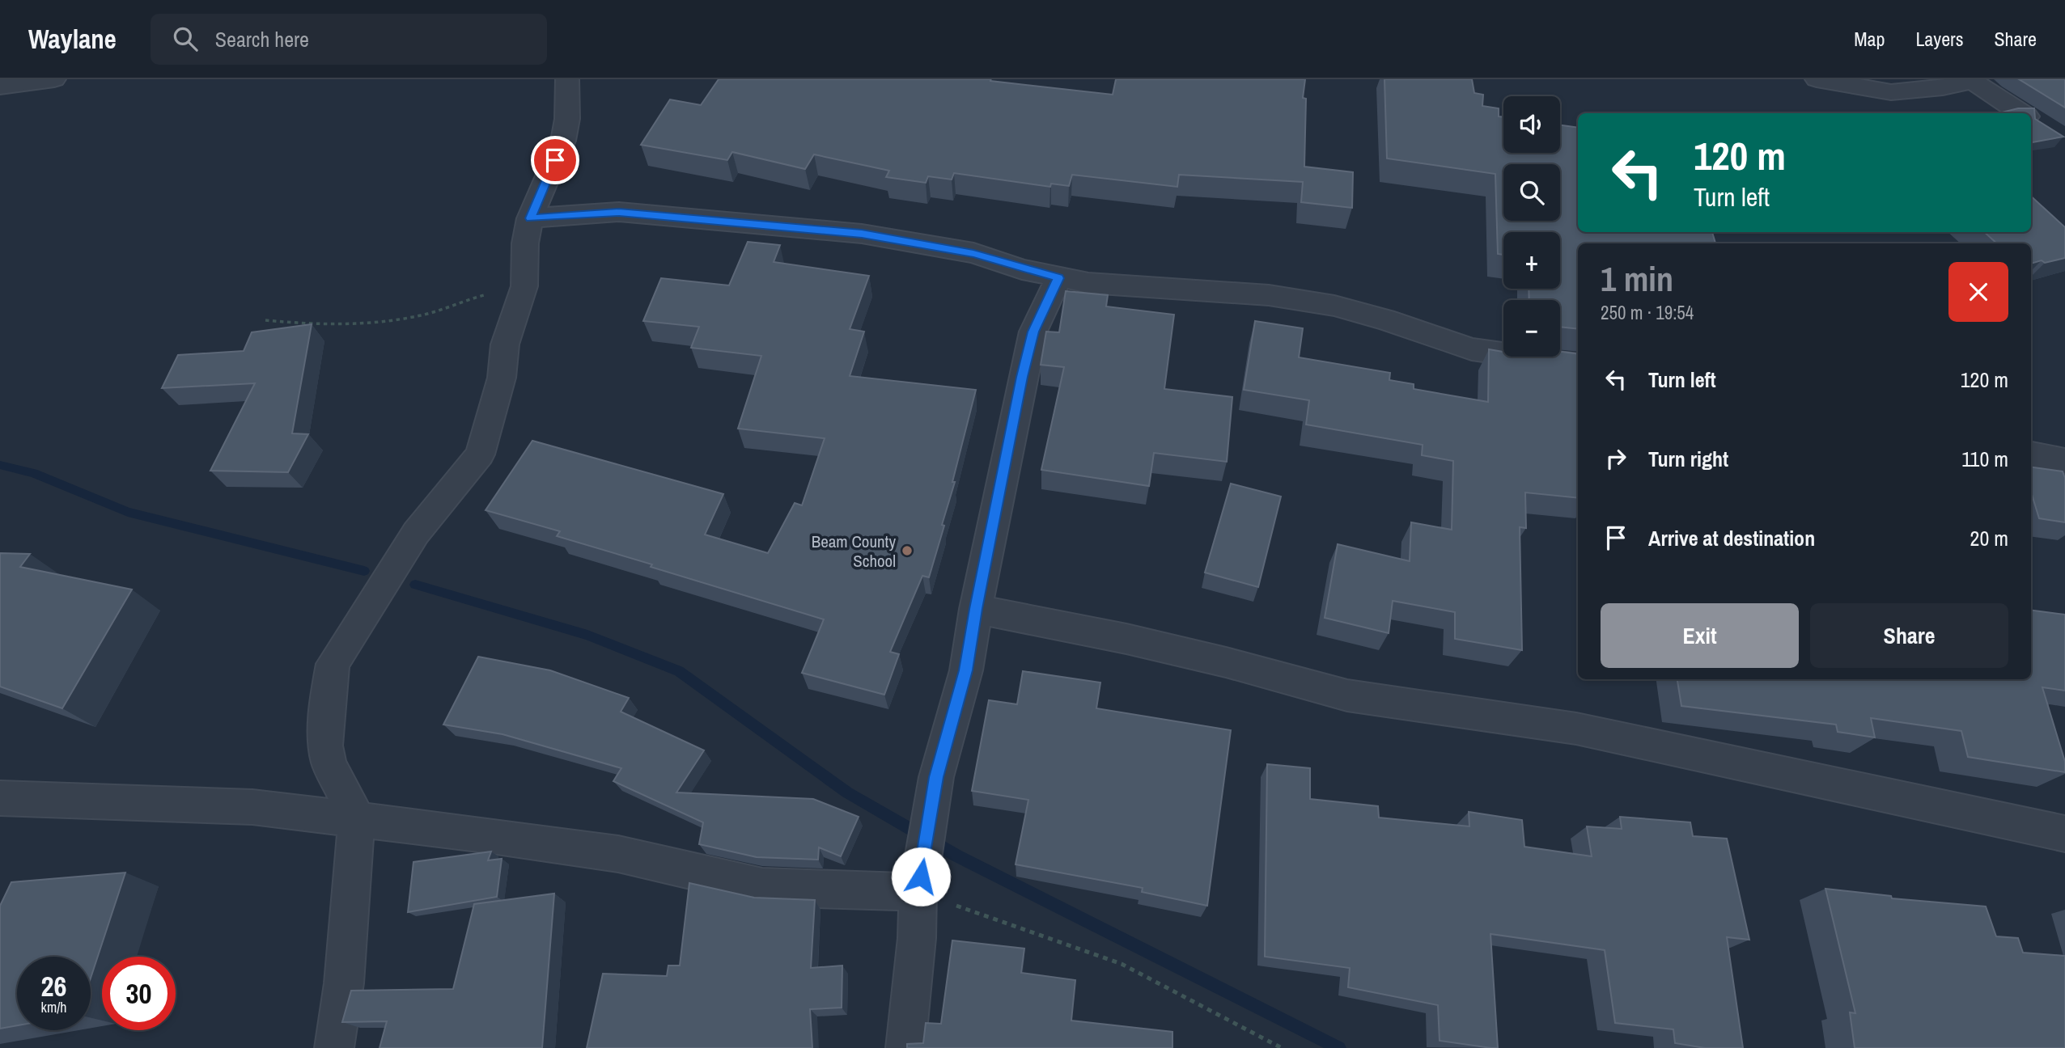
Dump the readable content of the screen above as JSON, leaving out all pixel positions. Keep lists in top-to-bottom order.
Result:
{
  "places": ["Beam County School"],
  "page": {
    "header": "Waylane",
    "search": "Search here",
    "nav": ["Map", "Layers", "Share"],
    "map_buttons": ["+", "−"],
    "turn": ["120 m", "Turn left"],
    "heading": ["1 min", "250 m · 19:54"],
    "list": [
      {
        "name": "Turn left",
        "value": "120 m"
      },
      {
        "name": "Turn right",
        "value": "110 m"
      },
      {
        "name": "Arrive at destination",
        "value": "20 m"
      }
    ],
    "buttons": ["Exit", "Share"],
    "speed": "26 km/h",
    "limit": "30"
  }
}
